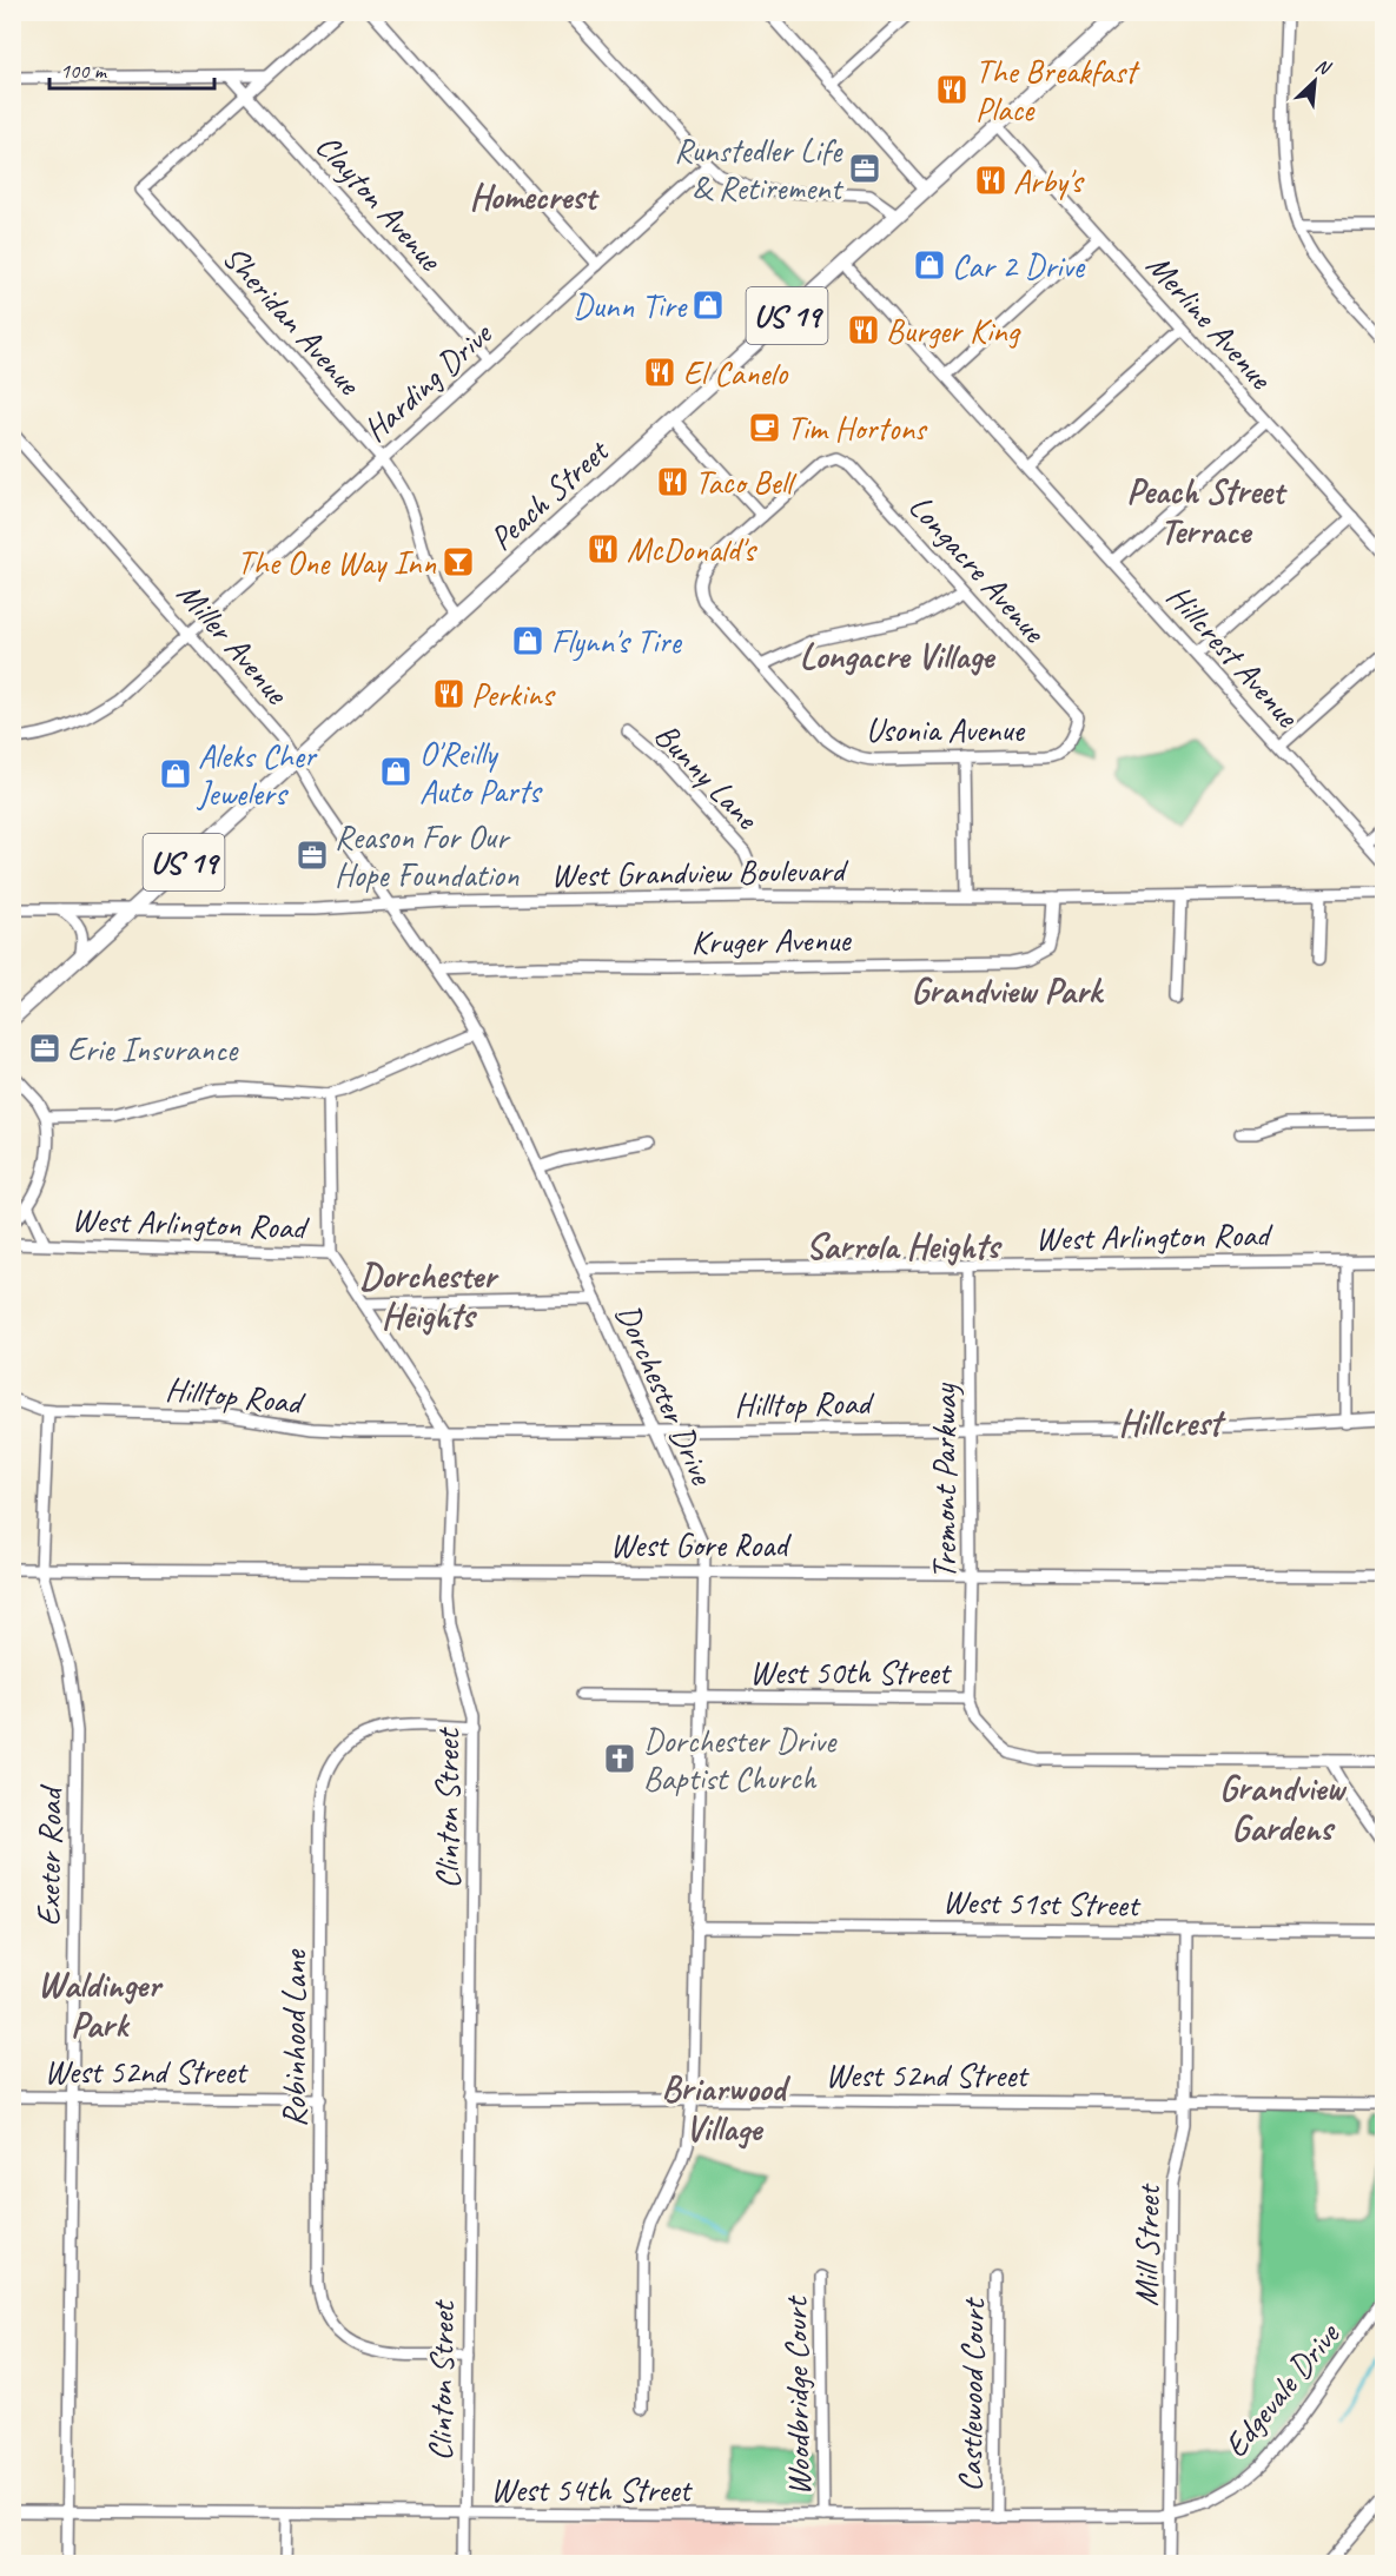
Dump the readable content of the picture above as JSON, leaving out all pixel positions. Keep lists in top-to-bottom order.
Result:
{
  "streets": {
    "main road": ["US 19", "Peach Street"],
    "street": [
      "Clayton Avenue",
      "Sheridan Avenue",
      "Merline Avenue",
      "Harding Drive",
      "Longacre Avenue",
      "Miller Avenue",
      "Hillcrest Avenue",
      "Usonia Avenue",
      "Bunny Lane",
      "West Grandview Boulevard",
      "Kruger Avenue",
      "West Arlington Road",
      "Dorchester Drive",
      "Hilltop Road",
      "Tremont Parkway",
      "West Gore Road",
      "West 50th Street",
      "Clinton Street",
      "Exeter Road",
      "West 51st Street",
      "Robinhood Lane",
      "West 52nd Street",
      "Mill Street",
      "Edgevale Drive",
      "Castlewood Court",
      "Woodbridge Court",
      "West 54th Street"
    ]
  },
  "crossings": [
    ["Clayton Avenue", "Sheridan Avenue"],
    ["Clayton Avenue", "Harding Drive"],
    ["Sheridan Avenue", "Harding Drive"],
    ["Sheridan Avenue", "Peach Street"],
    ["Merline Avenue", "Peach Street"],
    ["Harding Drive", "Miller Avenue"],
    ["Peach Street", "Miller Avenue"],
    ["Peach Street", "Hillcrest Avenue"],
    ["Peach Street", "West Grandview Boulevard"],
    ["Longacre Avenue", "Usonia Avenue"],
    ["Miller Avenue", "West Grandview Boulevard"],
    ["Miller Avenue", "Dorchester Drive"],
    ["Bunny Lane", "West Grandview Boulevard"],
    ["West Grandview Boulevard", "Kruger Avenue"],
    ["West Grandview Boulevard", "Dorchester Drive"],
    ["Kruger Avenue", "Dorchester Drive"],
    ["West Arlington Road", "Dorchester Drive"],
    ["West Arlington Road", "Tremont Parkway"],
    ["West Arlington Road", "Clinton Street"],
    ["Dorchester Drive", "Hilltop Road"],
    ["Dorchester Drive", "West Gore Road"],
    ["Dorchester Drive", "West 50th Street"],
    ["Dorchester Drive", "West 51st Street"],
    ["Dorchester Drive", "West 52nd Street"],
    ["Hilltop Road", "Tremont Parkway"],
    ["Hilltop Road", "Clinton Street"],
    ["Hilltop Road", "Exeter Road"],
    ["Tremont Parkway", "West Gore Road"],
    ["Tremont Parkway", "West 50th Street"],
    ["West Gore Road", "Clinton Street"],
    ["West Gore Road", "Exeter Road"],
    ["Clinton Street", "Robinhood Lane"],
    ["Clinton Street", "West 52nd Street"],
    ["Clinton Street", "West 54th Street"],
    ["Exeter Road", "West 52nd Street"],
    ["Exeter Road", "West 54th Street"],
    ["West 51st Street", "Mill Street"],
    ["Robinhood Lane", "West 52nd Street"],
    ["West 52nd Street", "Mill Street"],
    ["Mill Street", "Edgevale Drive"],
    ["Mill Street", "West 54th Street"],
    ["Edgevale Drive", "West 54th Street"],
    ["Castlewood Court", "West 54th Street"],
    ["Woodbridge Court", "West 54th Street"]
  ],
  "districts": [
    "Homecrest",
    "Peach Street Terrace",
    "Longacre Village",
    "Grandview Park",
    "Sarrola Heights",
    "Dorchester Heights",
    "Hillcrest",
    "Grandview Gardens",
    "Waldinger Park",
    "Briarwood Village"
  ],
  "places": {
    "restaurant": [
      "The Breakfast Place",
      "Arby's",
      "Burger King",
      "El Canelo",
      "Taco Bell",
      "McDonald's",
      "Perkins"
    ],
    "office": ["Runstedler Life & Retirement", "Reason For Our Hope Foundation", "Erie Insurance"],
    "shop": [
      "Car 2 Drive",
      "Dunn Tire",
      "Flynn's Tire",
      "O'Reilly Auto Parts",
      "Aleks Cher Jewelers"
    ],
    "cafe": ["Tim Hortons"],
    "bar": ["The One Way Inn"],
    "church": ["Dorchester Drive Baptist Church"]
  },
  "scale_bar": "100 m",
  "north": "top right"
}
